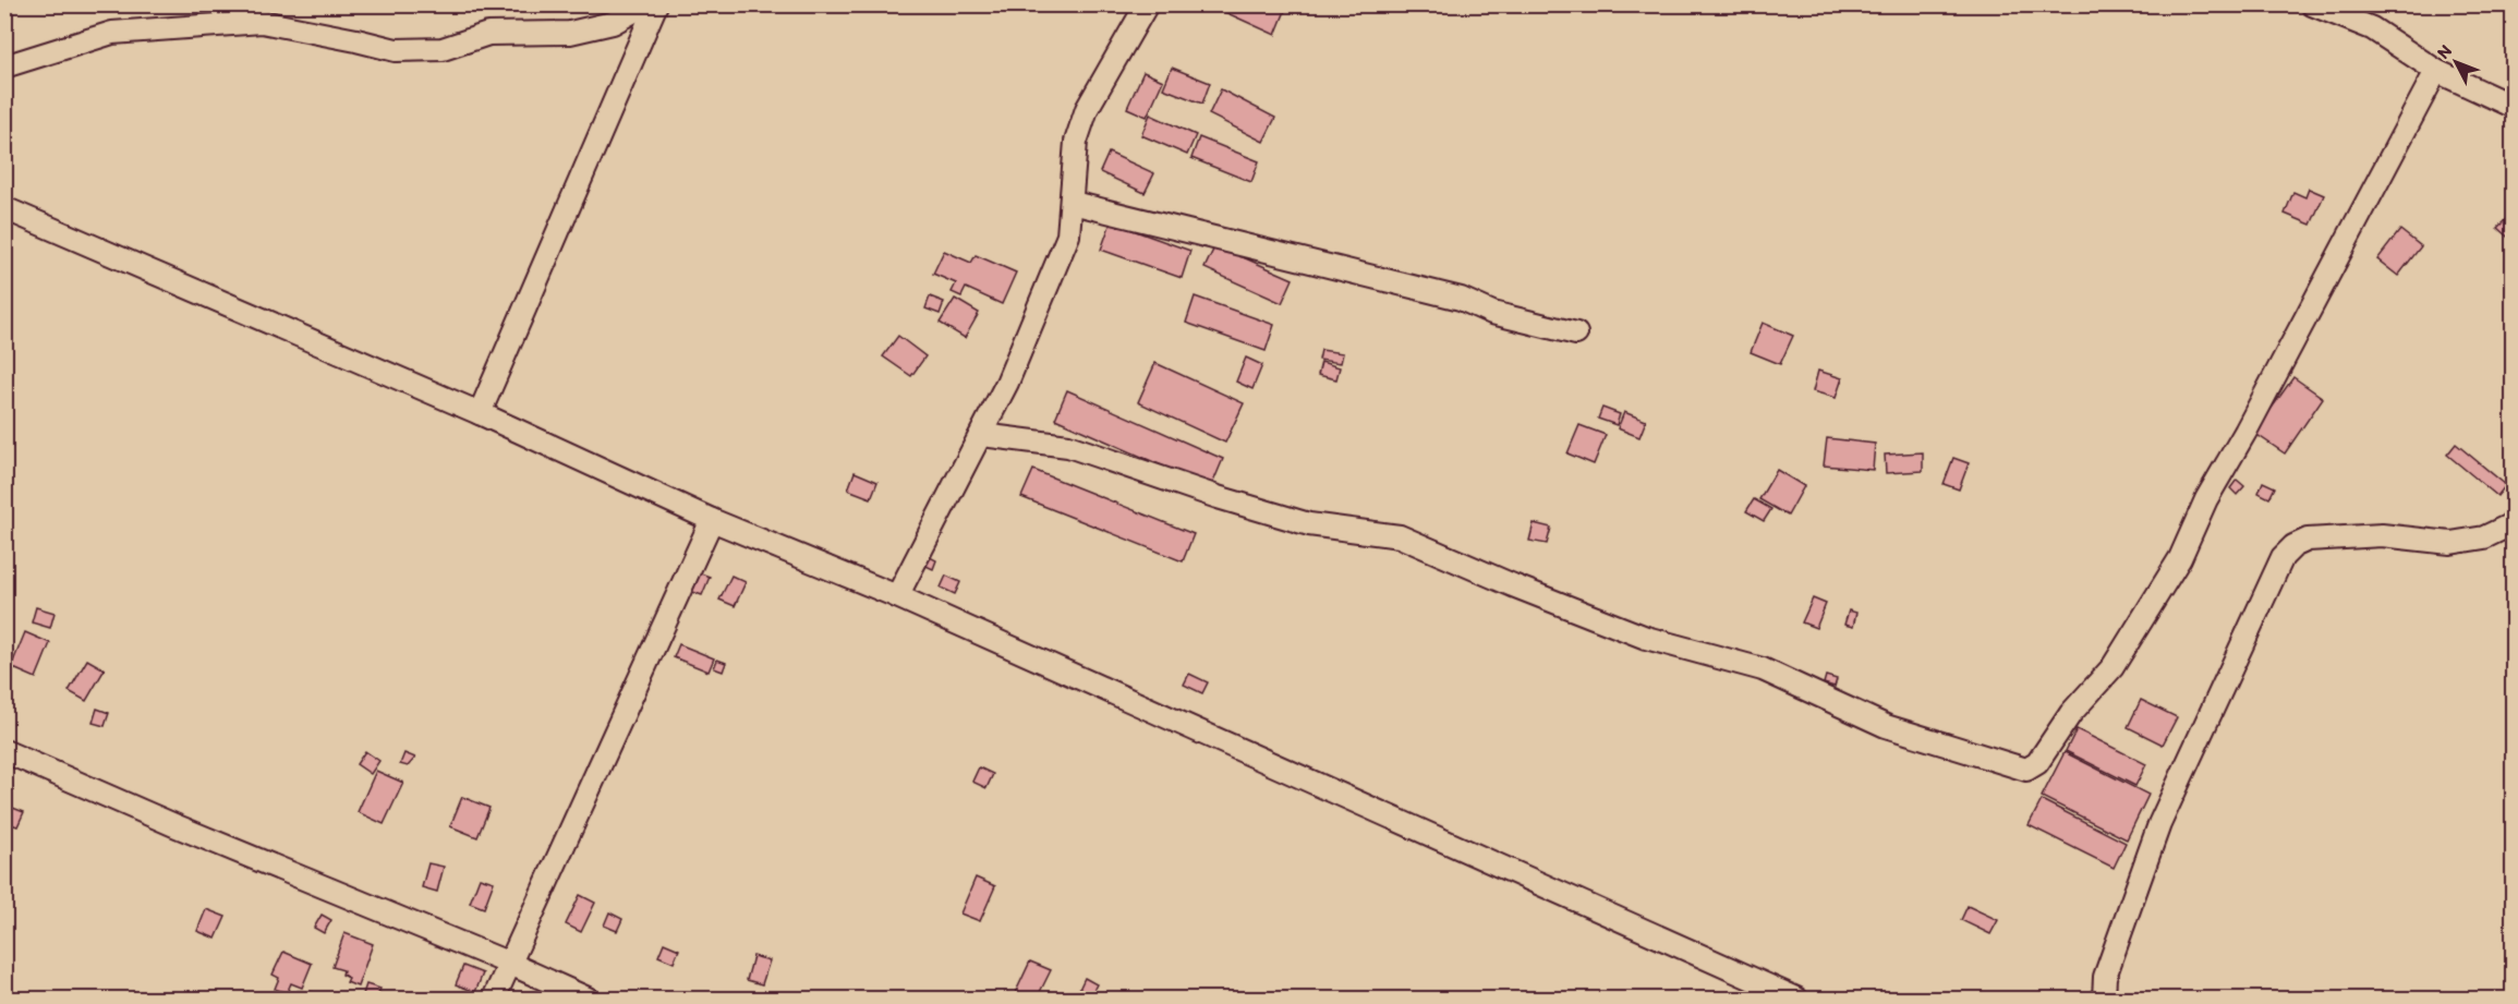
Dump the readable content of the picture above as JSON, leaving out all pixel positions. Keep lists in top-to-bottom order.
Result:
{
  "north": "top left"
}
